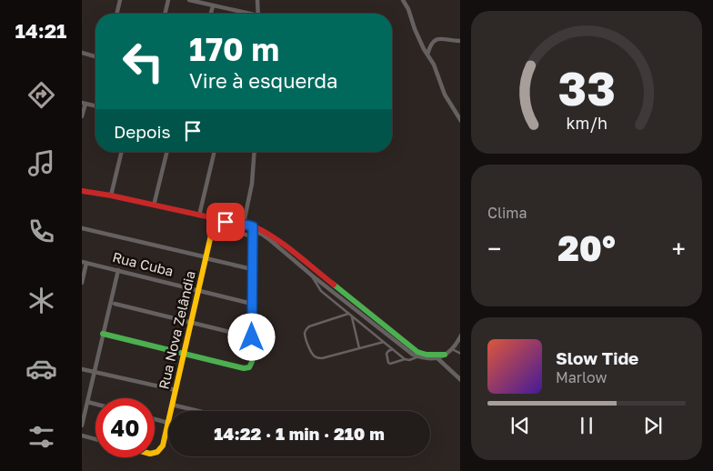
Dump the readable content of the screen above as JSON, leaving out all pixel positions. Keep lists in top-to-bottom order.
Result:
{
  "streets": {
    "street": ["Rua Cuba", "Rua Nova Zelândia"]
  },
  "crossings": [
    ["Rua Cuba", "Rua Nova Zelândia"]
  ],
  "page": {
    "tabs": "14:21",
    "turn": ["170 m", "Vire à esquerda"],
    "then": "Depois",
    "tile": "Clima",
    "heat": ["−", "20°", "+"],
    "song": ["Slow Tide", "Marlow"],
    "limit": "40",
    "trip": "14:22 · 1 min · 210 m",
    "gauge": ["33", "km/h"]
  }
}
